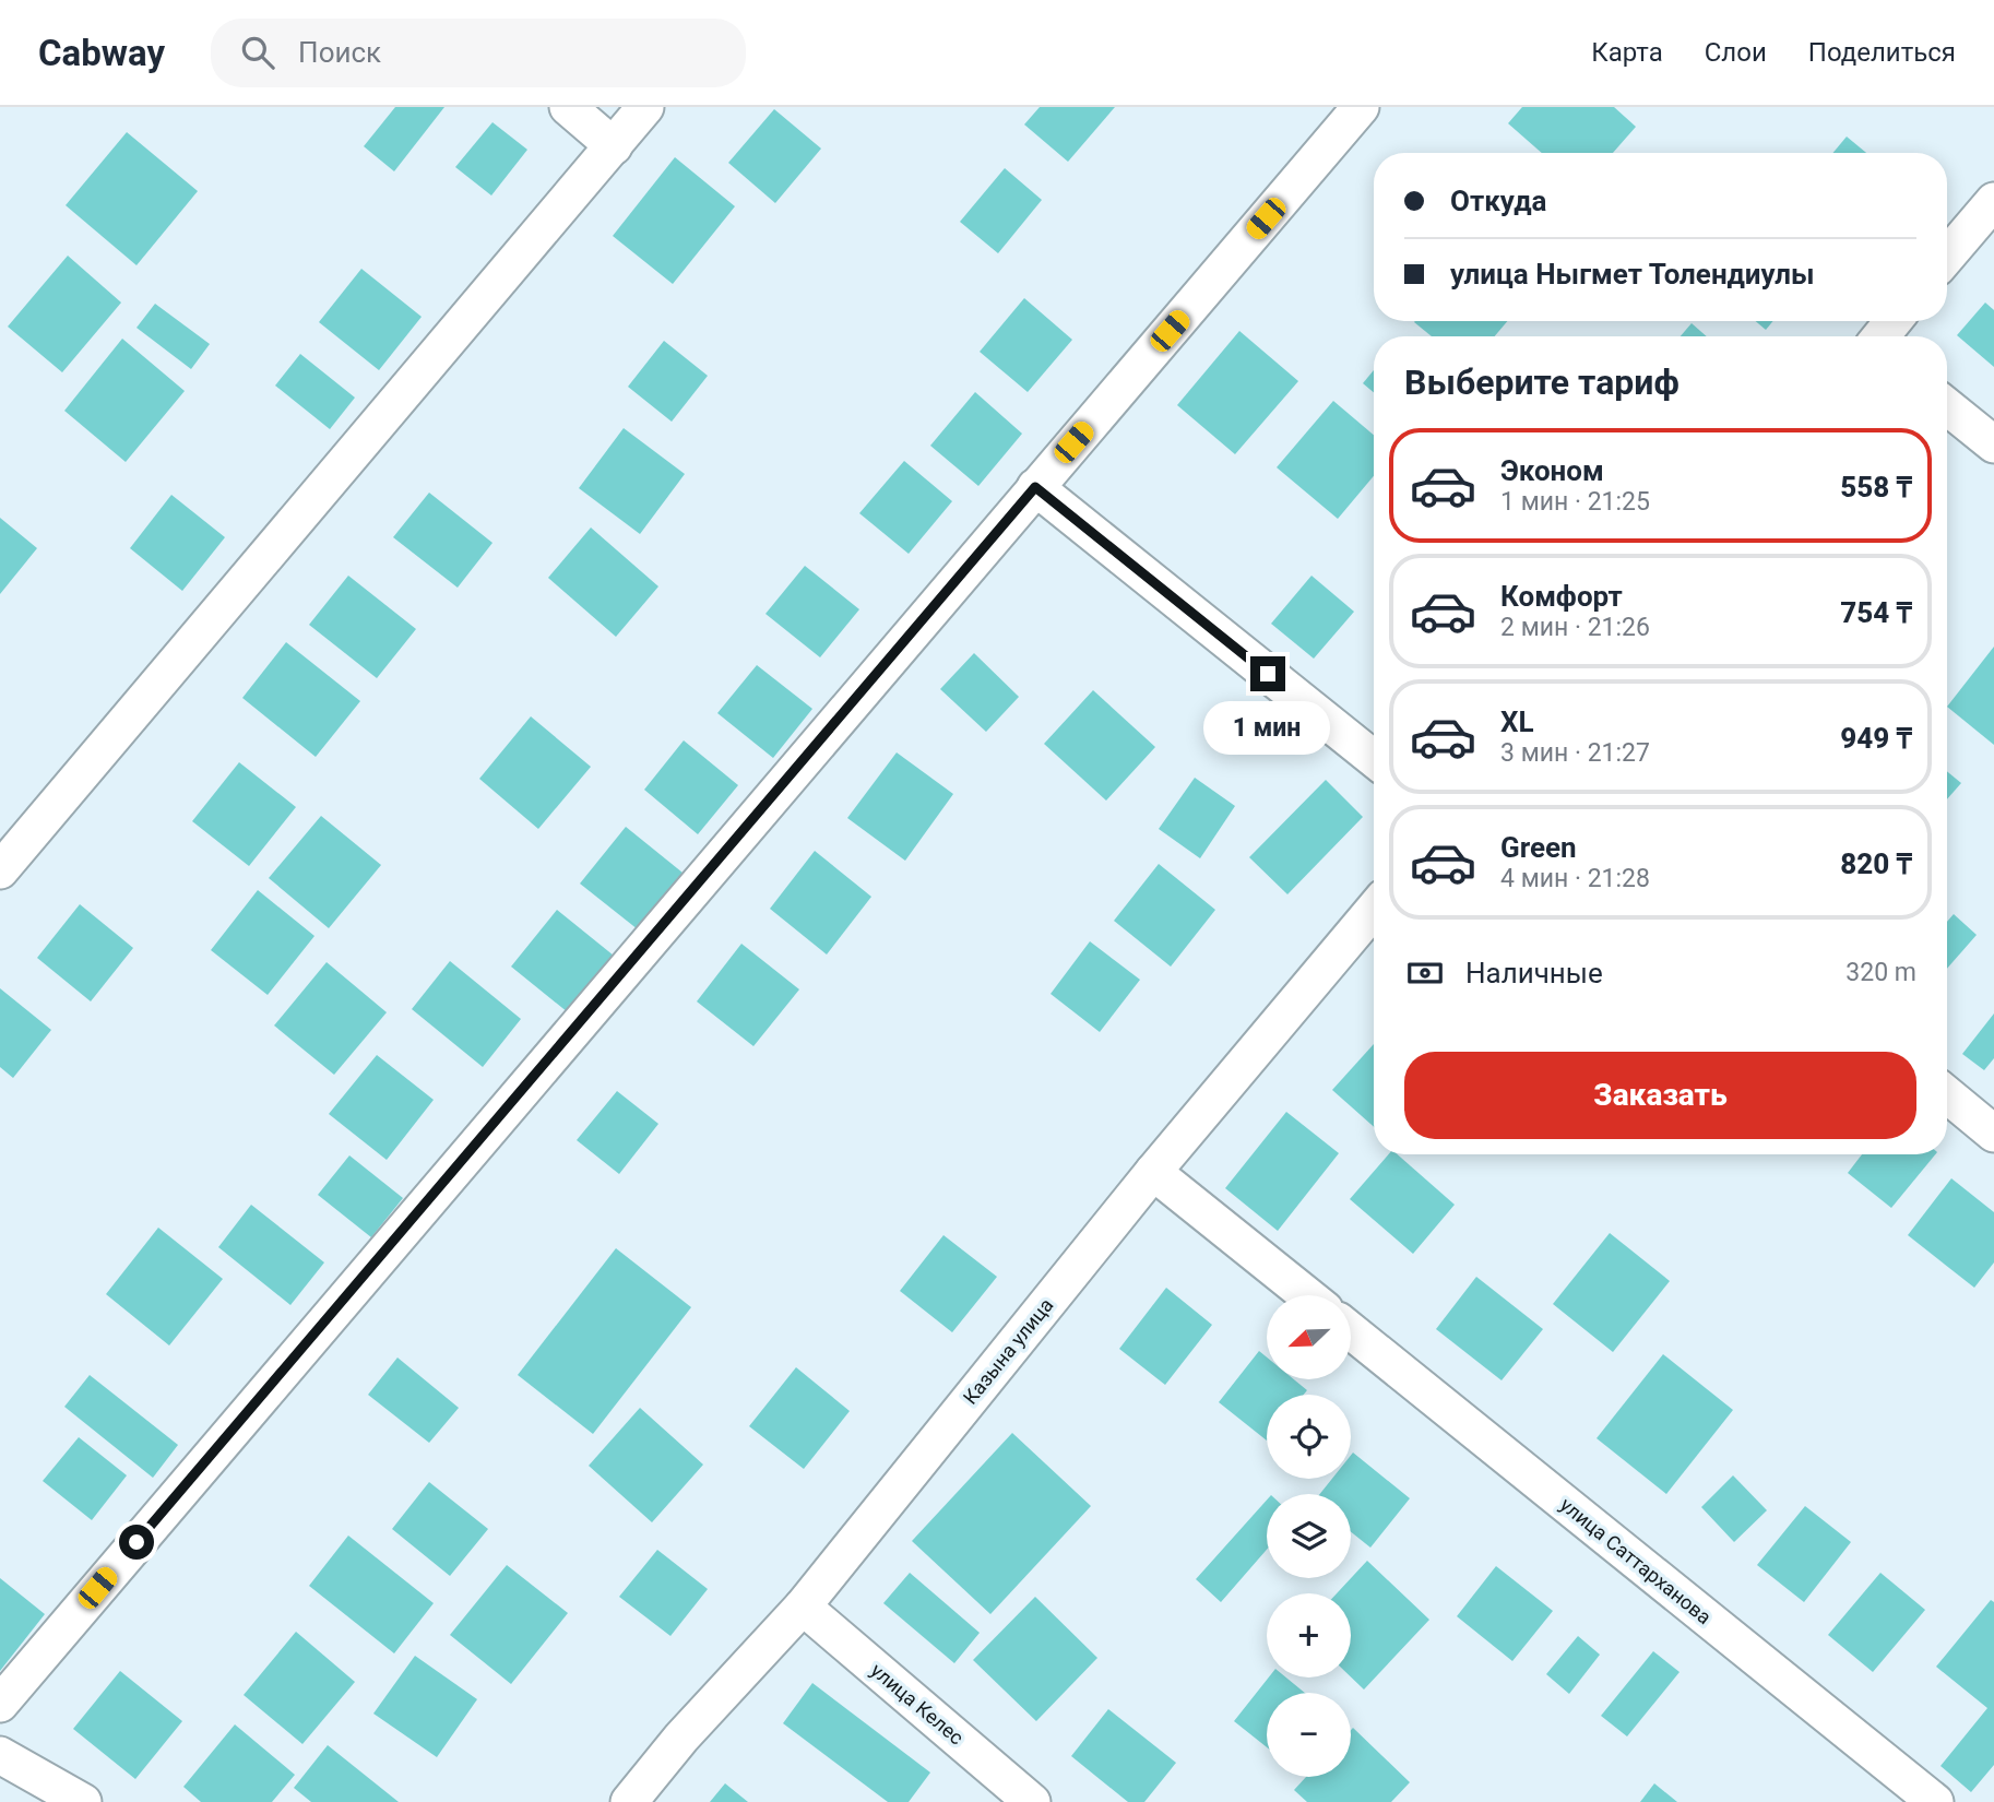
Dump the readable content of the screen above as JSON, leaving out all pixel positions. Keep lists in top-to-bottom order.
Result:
{
  "streets": {
    "street": ["Казына улица", "улица Саттарханова", "улица Келес"]
  },
  "crossings": [
    ["Казына улица", "улица Келес"]
  ],
  "north": "bottom left",
  "page": {
    "header": "Cabway",
    "search": "Поиск",
    "nav": ["Карта", "Слои", "Поделиться"],
    "banner": ["Откуда", "улица Ныгмет Толендиулы"],
    "heading": "Выберите тариф",
    "list": [
      {
        "name": "Эконом",
        "note": "1 мин · 21:25",
        "value": "558 ₸"
      },
      {
        "name": "Комфорт",
        "note": "2 мин · 21:26",
        "value": "754 ₸"
      },
      {
        "name": "XL",
        "note": "3 мин · 21:27",
        "value": "949 ₸"
      },
      {
        "name": "Green",
        "note": "4 мин · 21:28",
        "value": "820 ₸"
      }
    ],
    "bubble": "1 мин",
    "pay": ["Наличные", "320 m"],
    "buttons": "Заказать",
    "map_buttons": ["+", "−"]
  }
}
